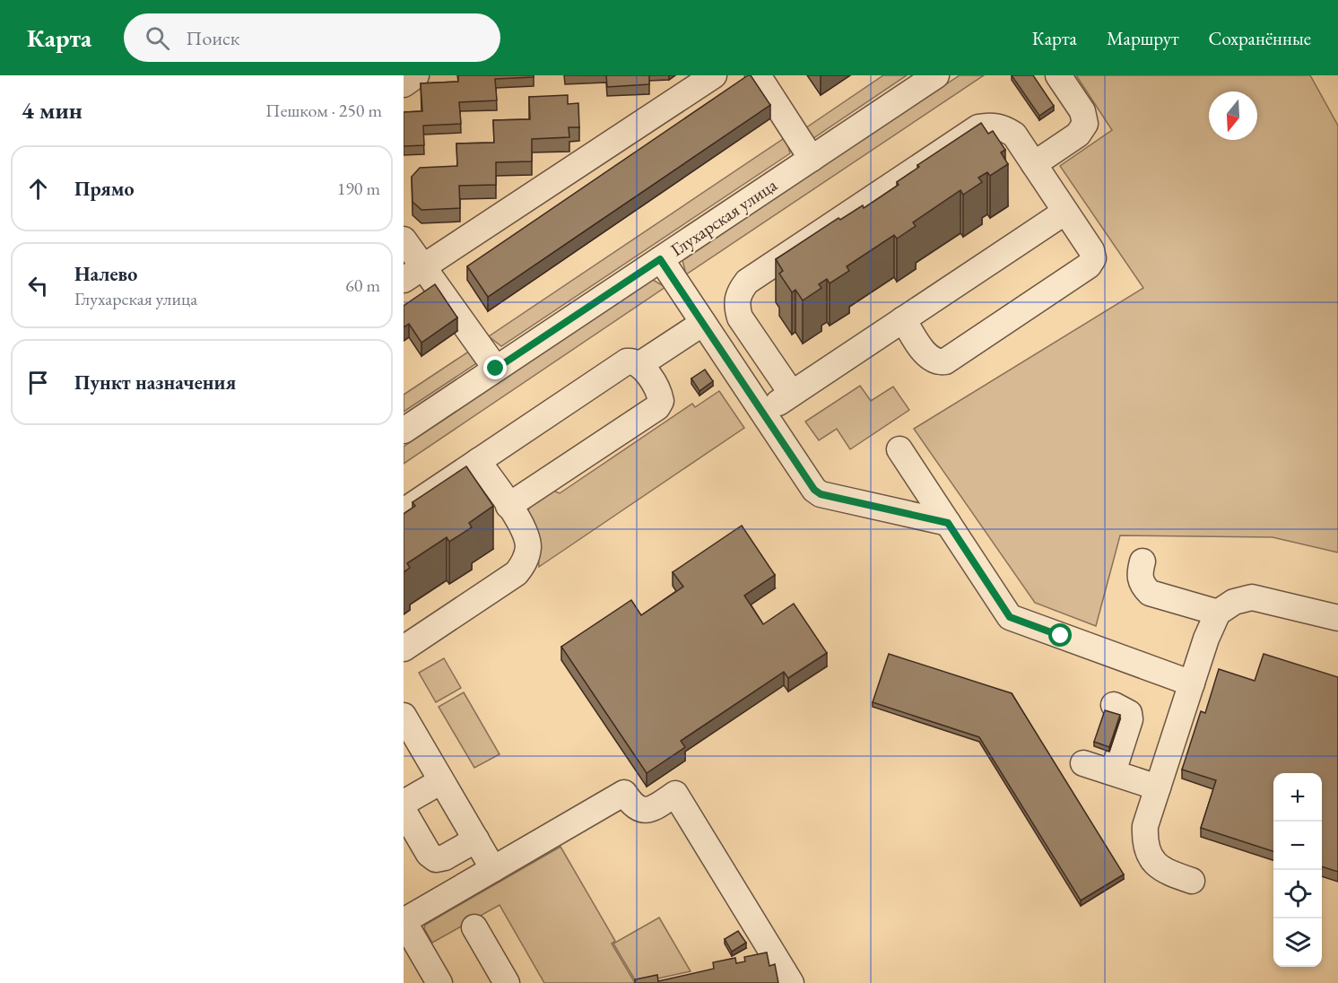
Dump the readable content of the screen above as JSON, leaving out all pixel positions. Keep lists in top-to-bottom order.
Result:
{
  "streets": {
    "street": ["Глухарская улица"]
  },
  "north": "bottom",
  "page": {
    "header": "Карта",
    "search": "Поиск",
    "nav": ["Карта", "Маршрут", "Сохранённые"],
    "heading": ["4 мин", "Пешком · 250 m"],
    "list": [
      ["Прямо", "190 m"],
      ["Налево", "Глухарская улица", "60 m"],
      "Пункт назначения"
    ],
    "map_buttons": ["+", "−"]
  }
}
